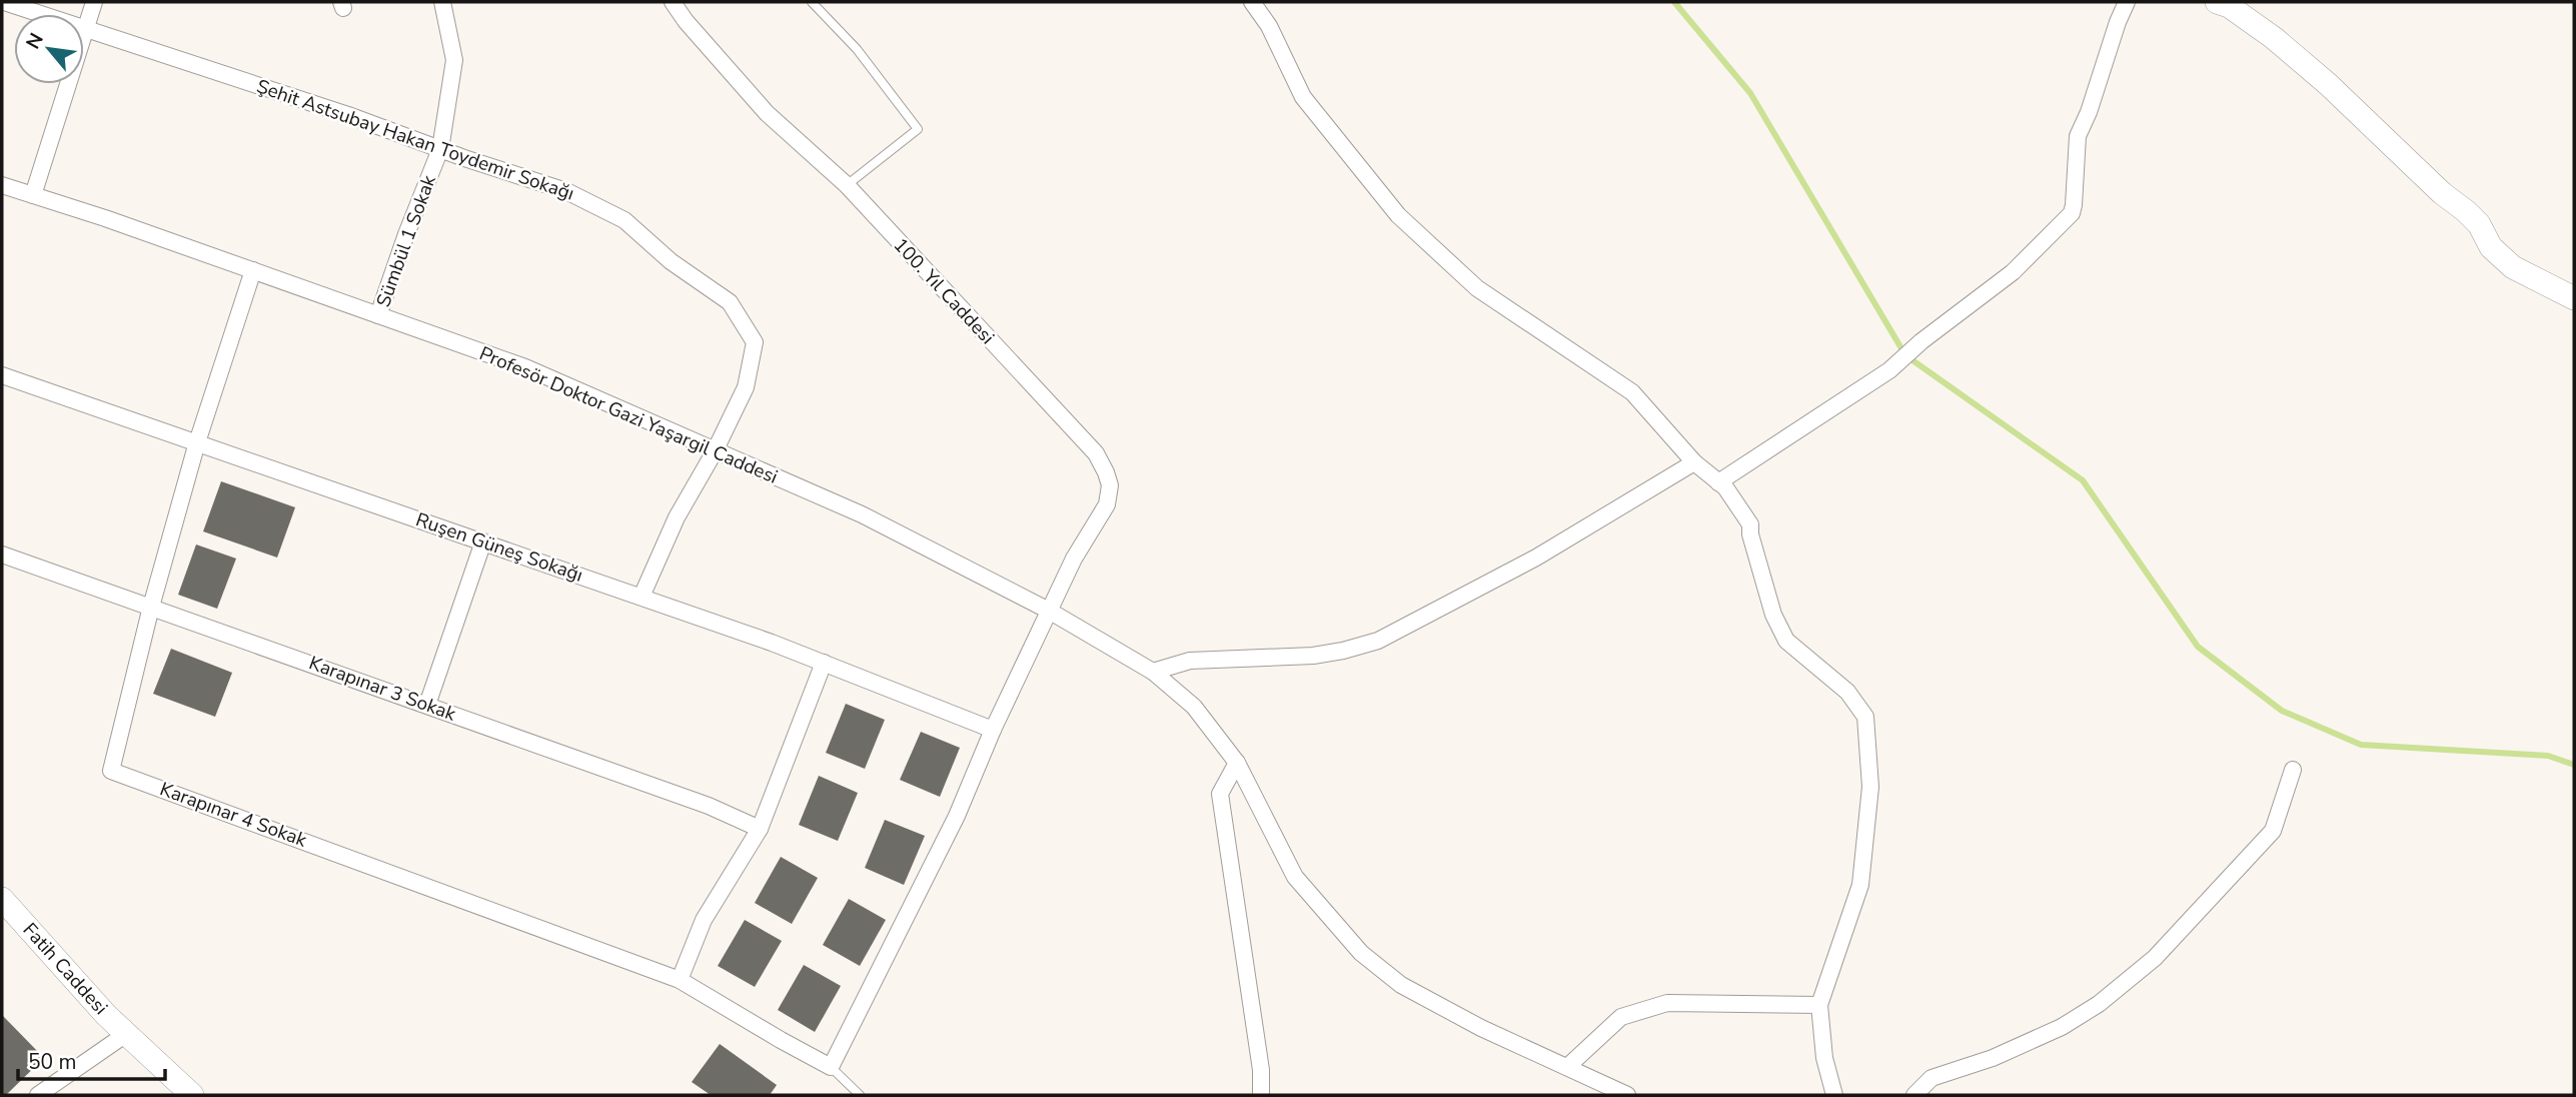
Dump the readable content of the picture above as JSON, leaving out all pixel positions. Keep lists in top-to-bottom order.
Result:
{
  "streets": {
    "street": [
      "Şehit Astsubay Hakan Toydemir Sokağı",
      "Sümbül 1 Sokak",
      "100. Yıl Caddesi",
      "Profesör Doktor Gazi Yaşargil Caddesi",
      "Ruşen Güneş Sokağı",
      "Karapınar 3 Sokak",
      "Karapınar 4 Sokak",
      "Fatih Caddesi"
    ]
  },
  "crossings": [
    ["Şehit Astsubay Hakan Toydemir Sokağı", "Sümbül 1 Sokak"],
    ["Şehit Astsubay Hakan Toydemir Sokağı", "Profesör Doktor Gazi Yaşargil Caddesi"],
    ["Şehit Astsubay Hakan Toydemir Sokağı", "Ruşen Güneş Sokağı"],
    ["Sümbül 1 Sokak", "Profesör Doktor Gazi Yaşargil Caddesi"],
    ["100. Yıl Caddesi", "Profesör Doktor Gazi Yaşargil Caddesi"],
    ["100. Yıl Caddesi", "Ruşen Güneş Sokağı"],
    ["100. Yıl Caddesi", "Karapınar 4 Sokak"],
    ["Profesör Doktor Gazi Yaşargil Caddesi", "Karapınar 4 Sokak"],
    ["Ruşen Güneş Sokağı", "Karapınar 4 Sokak"],
    ["Karapınar 3 Sokak", "Karapınar 4 Sokak"]
  ],
  "scale_bar": "50 m",
  "north": "top left"
}
